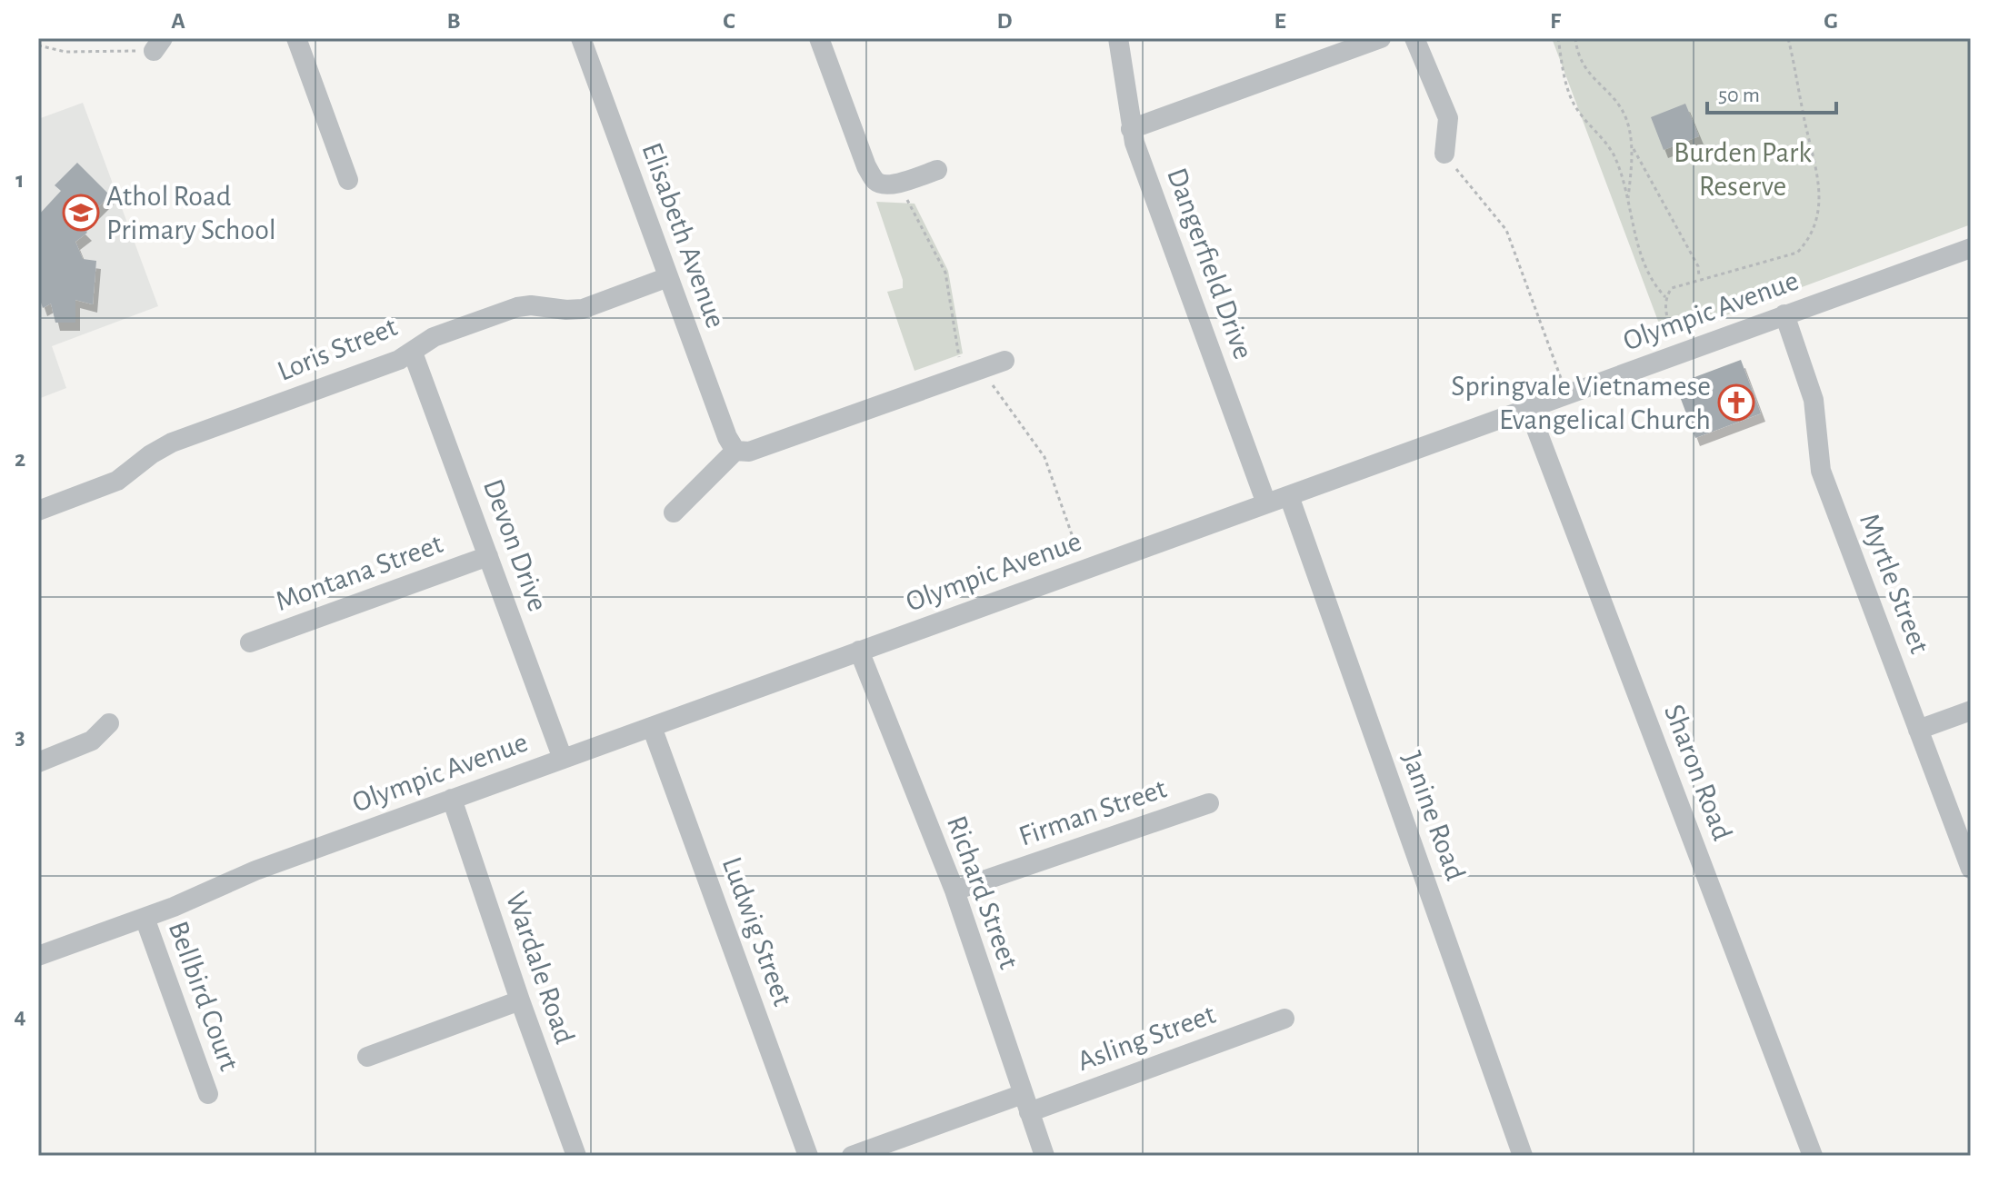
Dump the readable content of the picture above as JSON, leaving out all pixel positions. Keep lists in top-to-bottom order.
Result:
{
  "streets": {
    "street": [
      "Elisabeth Avenue",
      "Dangerfield Drive",
      "Olympic Avenue",
      "Loris Street",
      "Devon Drive",
      "Montana Street",
      "Myrtle Street",
      "Sharon Road",
      "Firman Street",
      "Janine Road",
      "Richard Street",
      "Ludwig Street",
      "Wardale Road",
      "Bellbird Court",
      "Asling Street"
    ]
  },
  "crossings": [
    ["Elisabeth Avenue", "Loris Street"],
    ["Dangerfield Drive", "Olympic Avenue"],
    ["Olympic Avenue", "Devon Drive"],
    ["Olympic Avenue", "Myrtle Street"],
    ["Olympic Avenue", "Sharon Road"],
    ["Olympic Avenue", "Janine Road"],
    ["Olympic Avenue", "Richard Street"],
    ["Olympic Avenue", "Ludwig Street"],
    ["Olympic Avenue", "Wardale Road"],
    ["Olympic Avenue", "Bellbird Court"],
    ["Loris Street", "Devon Drive"],
    ["Devon Drive", "Montana Street"],
    ["Firman Street", "Richard Street"],
    ["Richard Street", "Asling Street"]
  ],
  "parks": ["Burden Park Reserve"],
  "places": {
    "school or university": ["Athol Road Primary School"],
    "church": ["Springvale Vietnamese Evangelical Church"]
  },
  "scale_bar": "50 m",
  "grid": {
    "columns": [
      "A",
      "B",
      "C",
      "D",
      "E",
      "F",
      "G"
    ],
    "rows": [
      "1",
      "2",
      "3",
      "4"
    ]
  }
}
